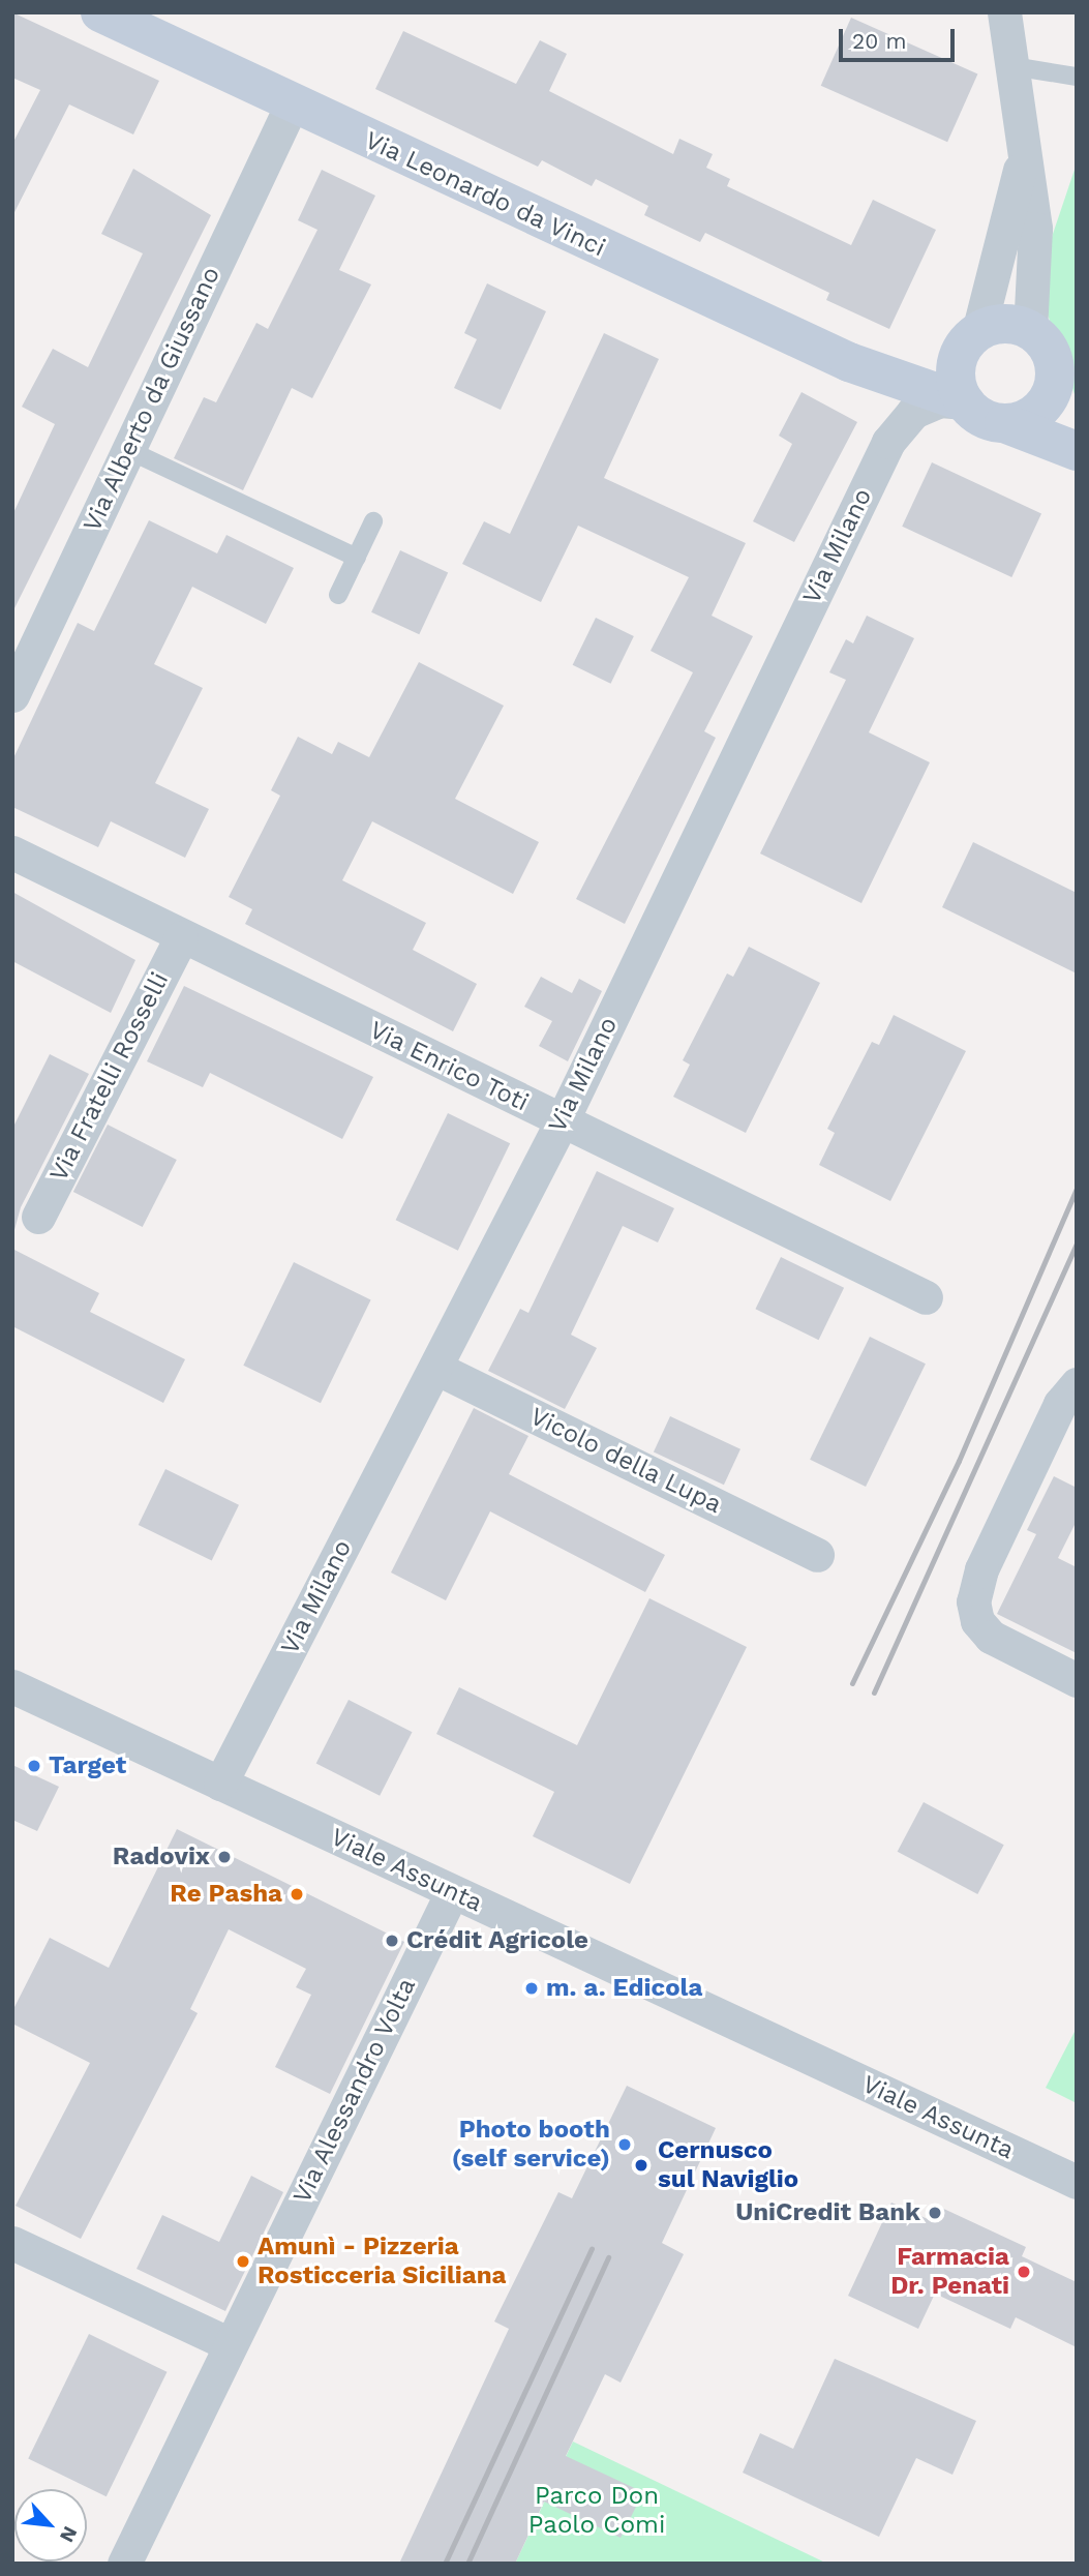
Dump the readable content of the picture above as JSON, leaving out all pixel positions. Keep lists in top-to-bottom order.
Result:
{
  "streets": {
    "street": [
      "Via Leonardo da Vinci",
      "Via Alberto da Giussano",
      "Via Milano",
      "Via Enrico Toti",
      "Via Fratelli Rosselli",
      "Vicolo della Lupa",
      "Viale Assunta",
      "Via Alessandro Volta"
    ]
  },
  "crossings": [
    ["Via Leonardo da Vinci", "Via Alberto da Giussano"],
    ["Via Leonardo da Vinci", "Via Milano"],
    ["Via Milano", "Via Enrico Toti"],
    ["Via Milano", "Vicolo della Lupa"],
    ["Via Milano", "Viale Assunta"],
    ["Via Enrico Toti", "Via Fratelli Rosselli"],
    ["Viale Assunta", "Via Alessandro Volta"]
  ],
  "parks": ["Parco Don Paolo Comi"],
  "places": [
    "Target",
    "Radovix",
    "Re Pasha",
    "Crédit Agricole",
    "m. a. Edicola",
    "Photo booth (self service)",
    "Cernusco sul Naviglio",
    "UniCredit Bank",
    "Amunì - Pizzeria Rosticceria Siciliana",
    "Farmacia Dr. Penati"
  ],
  "scale_bar": "20 m",
  "north": "bottom right"
}
